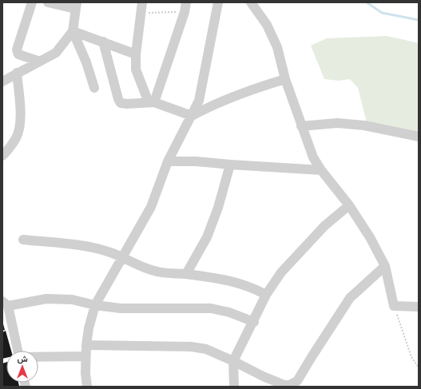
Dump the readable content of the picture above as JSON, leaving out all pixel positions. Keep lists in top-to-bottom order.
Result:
{
  "north": "top"
}
